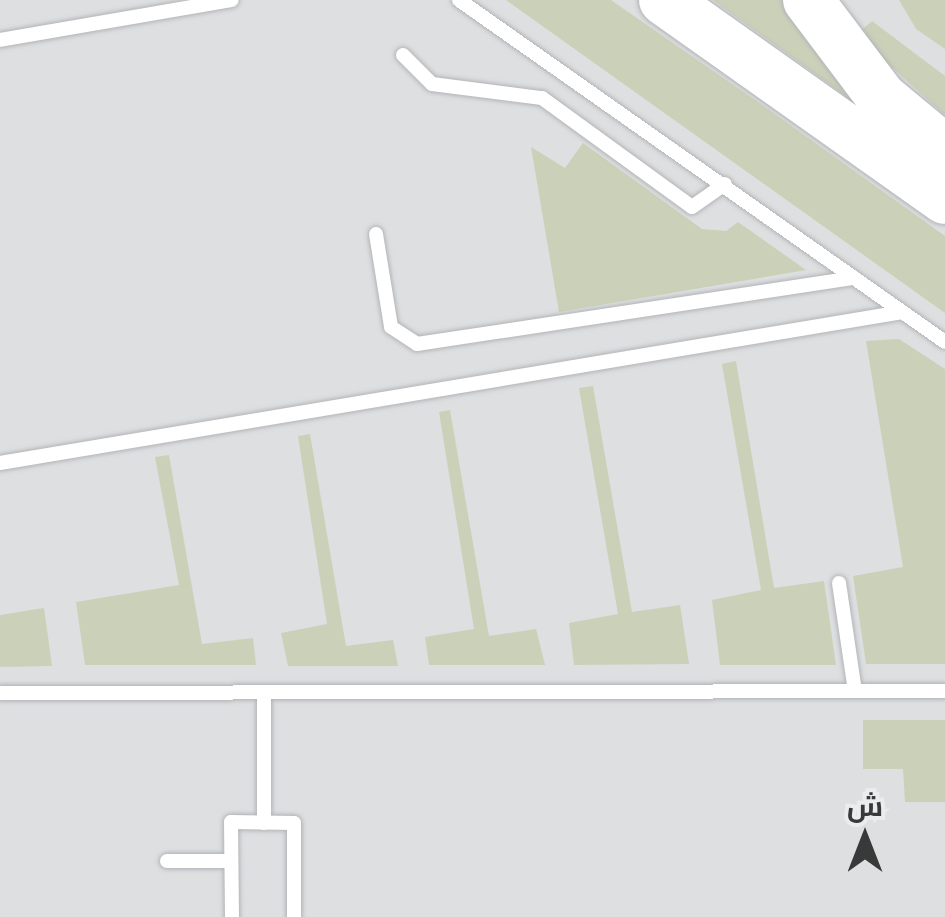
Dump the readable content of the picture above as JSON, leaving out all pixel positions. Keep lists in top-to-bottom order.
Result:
{
  "north": "top"
}
